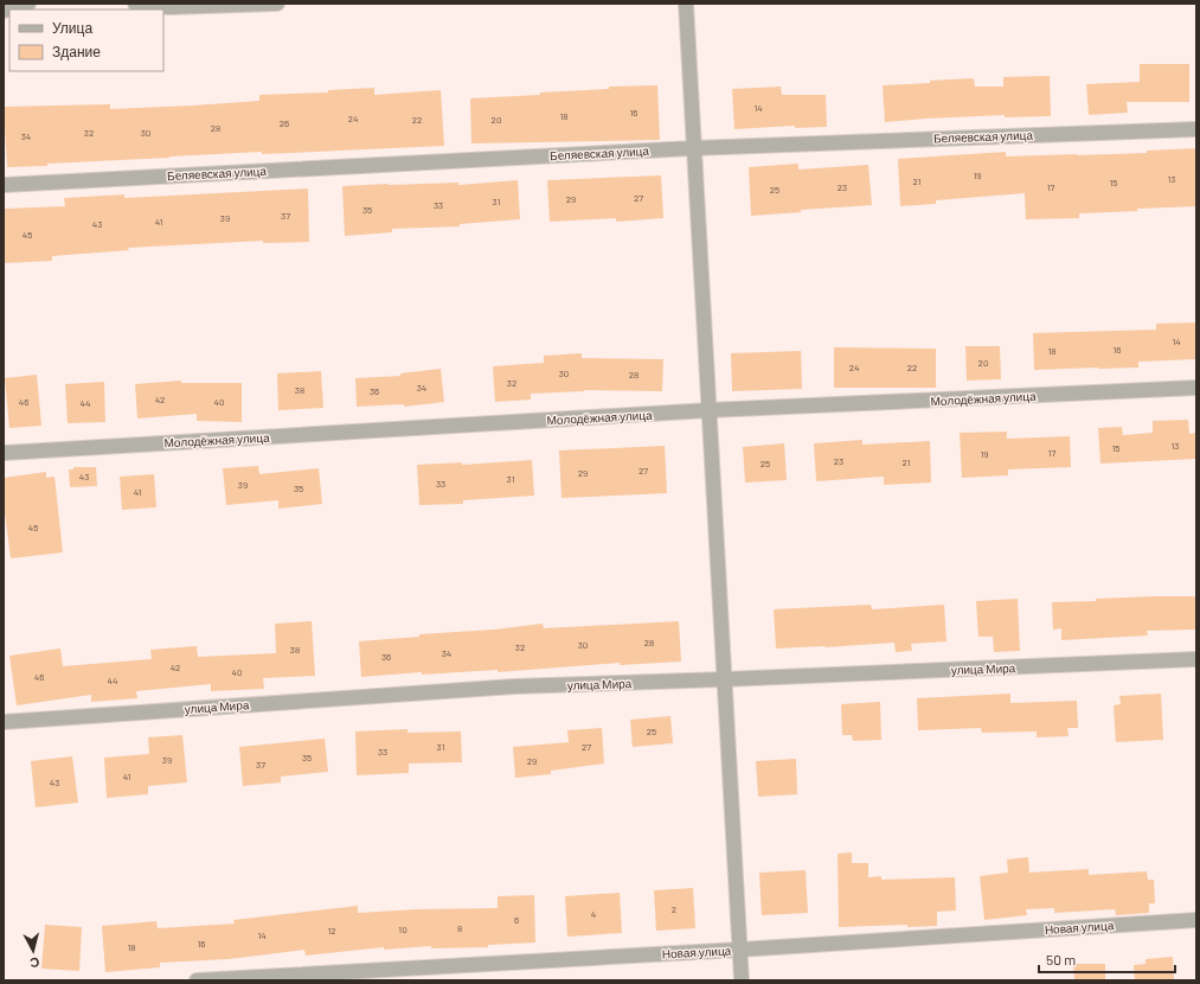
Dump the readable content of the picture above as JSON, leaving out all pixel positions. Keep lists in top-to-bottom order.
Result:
{
  "streets": {
    "street": [
      "Беляевская улица",
      "Молодёжная улица",
      "улица Мира",
      "Новая улица"
    ]
  },
  "house_numbers": [
    "14",
    "16",
    "18",
    "24",
    "22",
    "20",
    "26",
    "28",
    "32",
    "30",
    "34",
    "19",
    "13",
    "21",
    "15",
    "23",
    "17",
    "25",
    "27",
    "29",
    "31",
    "33",
    "35",
    "37",
    "39",
    "41",
    "43",
    "45",
    "14",
    "16",
    "18",
    "20",
    "24",
    "22",
    "30",
    "28",
    "32",
    "34",
    "38",
    "36",
    "42",
    "46",
    "40",
    "44",
    "13",
    "15",
    "17",
    "19",
    "23",
    "21",
    "25",
    "27",
    "29",
    "43",
    "31",
    "33",
    "39",
    "35",
    "41",
    "45",
    "28",
    "30",
    "32",
    "38",
    "34",
    "36",
    "42",
    "40",
    "46",
    "44",
    "25",
    "31",
    "27",
    "33",
    "35",
    "39",
    "29",
    "37",
    "41",
    "43",
    "2",
    "4",
    "6",
    "8",
    "10",
    "12",
    "14",
    "16",
    "18"
  ],
  "legend": ["Улица", "Здание"],
  "scale_bar": "50 m",
  "north": "bottom"
}
